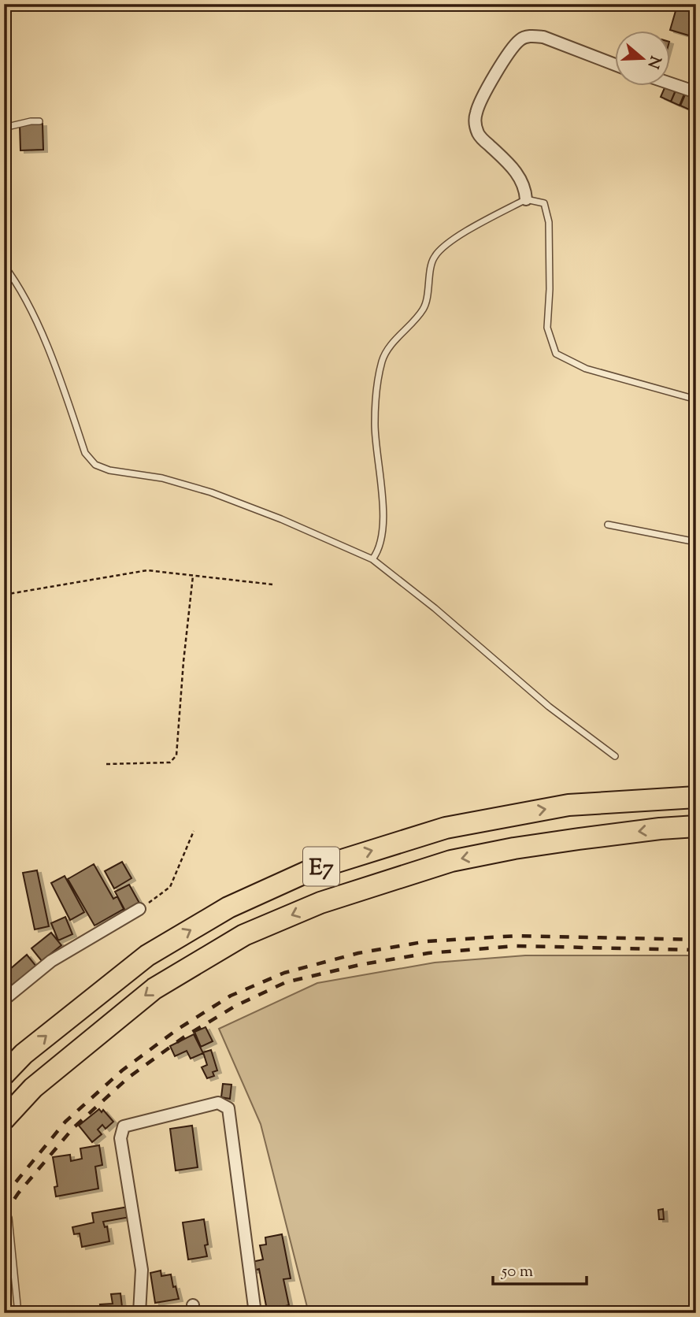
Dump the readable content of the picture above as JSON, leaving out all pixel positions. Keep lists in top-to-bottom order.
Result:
{
  "streets": {
    "highway": ["E7"]
  },
  "scale_bar": "50 m",
  "north": "right"
}
